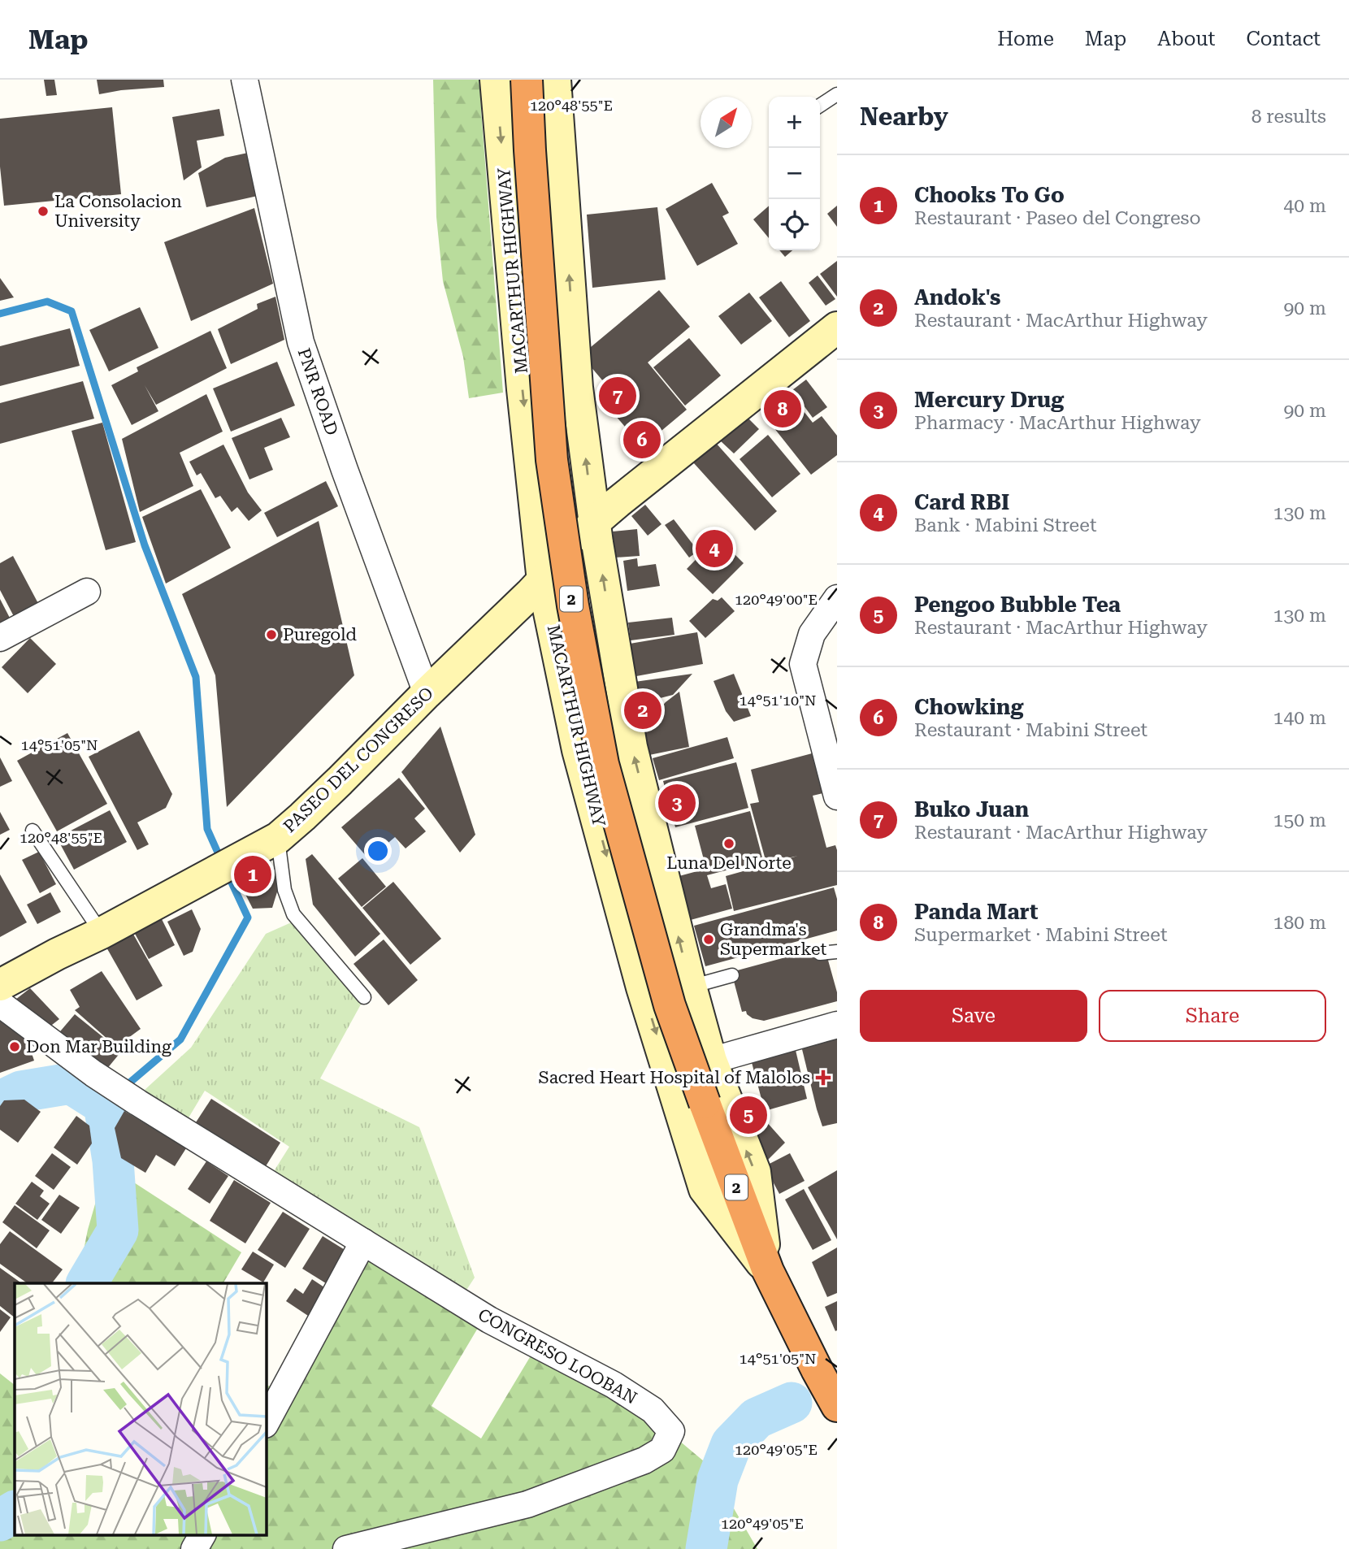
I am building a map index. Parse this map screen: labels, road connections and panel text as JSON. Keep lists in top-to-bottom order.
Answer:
{
  "streets": {
    "highway": ["MACARTHUR HIGHWAY", "2"],
    "main road": ["PASEO DEL CONGRESO"],
    "street": ["PNR ROAD", "CONGRESO LOOBAN"]
  },
  "crossings": [
    ["MACARTHUR HIGHWAY", "PASEO DEL CONGRESO"],
    ["PNR ROAD", "PASEO DEL CONGRESO"]
  ],
  "places": {
    "other": [
      "La Consolacion University",
      "Puregold",
      "Luna Del Norte",
      "Grandma's Supermarket",
      "Don Mar Building"
    ],
    "health": ["Sacred Heart Hospital of Malolos"]
  },
  "north": "top right",
  "page": {
    "header": "Map",
    "nav": [
      "Home",
      "Map",
      "About",
      "Contact"
    ],
    "heading": ["Nearby", "8 results"],
    "map_buttons": ["+", "−"],
    "list": [
      {
        "mark": "1",
        "name": "Chooks To Go",
        "note": "Restaurant · Paseo del Congreso",
        "value": "40 m"
      },
      {
        "mark": "2",
        "name": "Andok's",
        "note": "Restaurant · MacArthur Highway",
        "value": "90 m"
      },
      {
        "mark": "3",
        "name": "Mercury Drug",
        "note": "Pharmacy · MacArthur Highway",
        "value": "90 m"
      },
      {
        "mark": "4",
        "name": "Card RBI",
        "note": "Bank · Mabini Street",
        "value": "130 m"
      },
      {
        "mark": "5",
        "name": "Pengoo Bubble Tea",
        "note": "Restaurant · MacArthur Highway",
        "value": "130 m"
      },
      {
        "mark": "6",
        "name": "Chowking",
        "note": "Restaurant · Mabini Street",
        "value": "140 m"
      },
      {
        "mark": "7",
        "name": "Buko Juan",
        "note": "Restaurant · MacArthur Highway",
        "value": "150 m"
      },
      {
        "mark": "8",
        "name": "Panda Mart",
        "note": "Supermarket · Mabini Street",
        "value": "180 m"
      }
    ],
    "pins": [
      "7",
      "8",
      "6",
      "4",
      "2",
      "3",
      "1",
      "5"
    ],
    "buttons": ["Save", "Share"]
  },
  "coordinates": [
    "120°48'55\"E",
    "120°49'00\"E",
    "14°51'10\"N",
    "14°51'05\"N",
    "120°49'05\"E"
  ]
}
